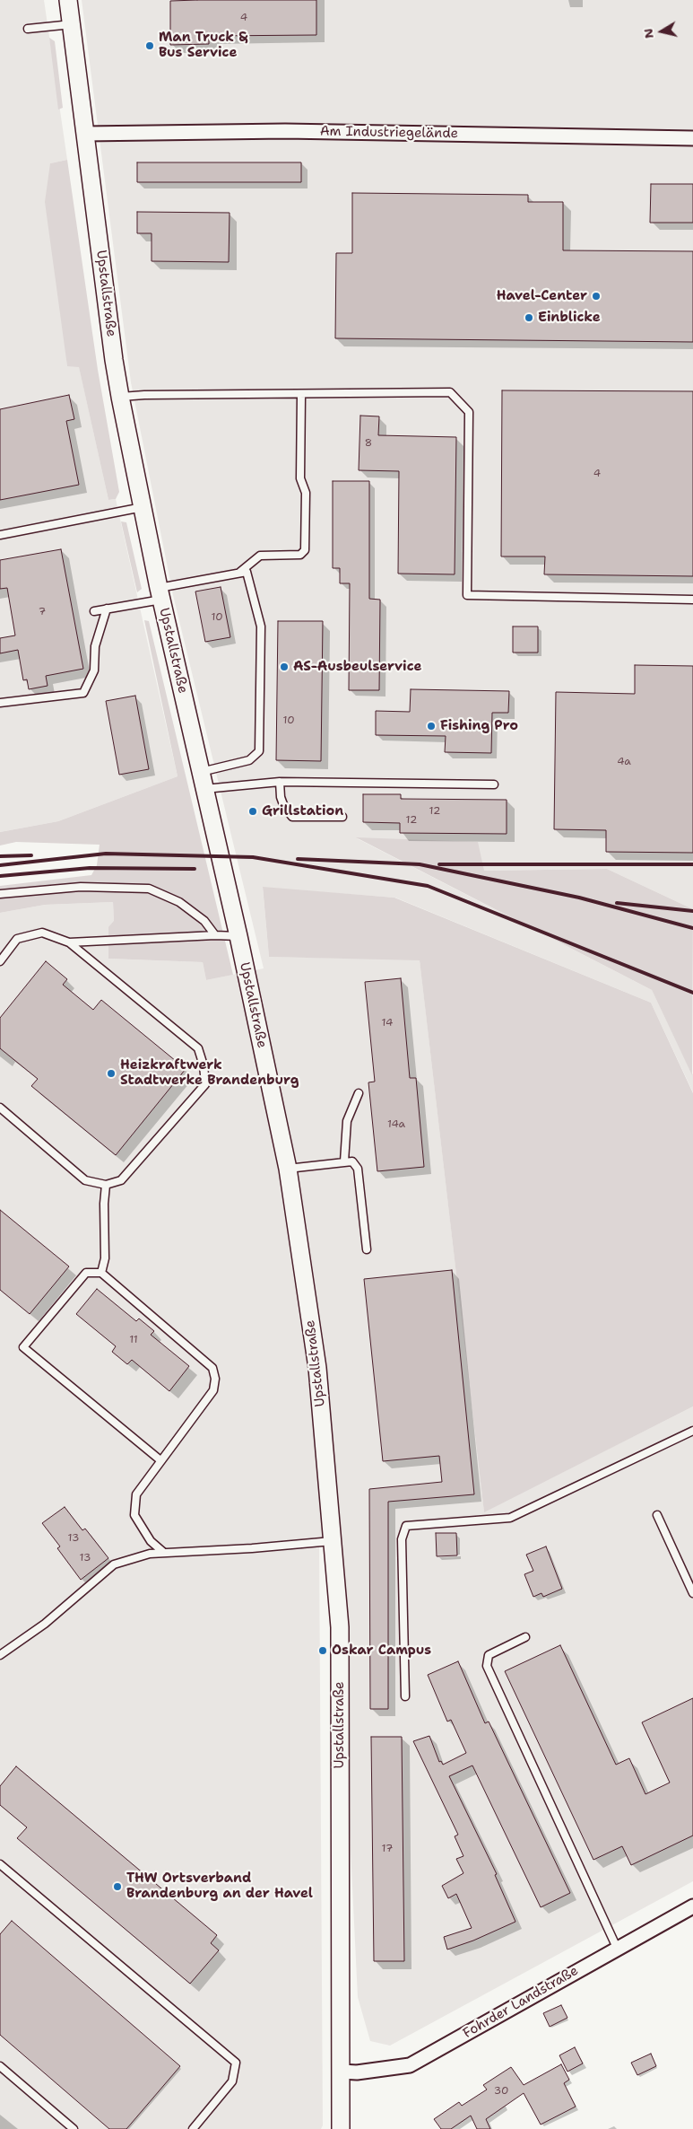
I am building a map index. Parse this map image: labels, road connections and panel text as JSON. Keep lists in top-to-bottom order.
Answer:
{
  "streets": {
    "street": ["Am Industriegelände", "Upstallstraße", "Fohrder Landstraße"]
  },
  "crossings": [
    ["Am Industriegelände", "Upstallstraße"],
    ["Upstallstraße", "Fohrder Landstraße"]
  ],
  "places": [
    "Man Truck & Bus Service",
    "Havel-Center",
    "Einblicke",
    "AS-Ausbeulservice",
    "Fishing Pro",
    "Grillstation",
    "Heizkraftwerk Stadtwerke Brandenburg",
    "Oskar Campus",
    "THW Ortsverband Brandenburg an der Havel"
  ],
  "house_numbers": [
    "4",
    "8",
    "4",
    "7",
    "10",
    "10",
    "4a",
    "12",
    "12",
    "14",
    "14a",
    "11",
    "13",
    "13",
    "17",
    "30"
  ],
  "north": "left"
}
